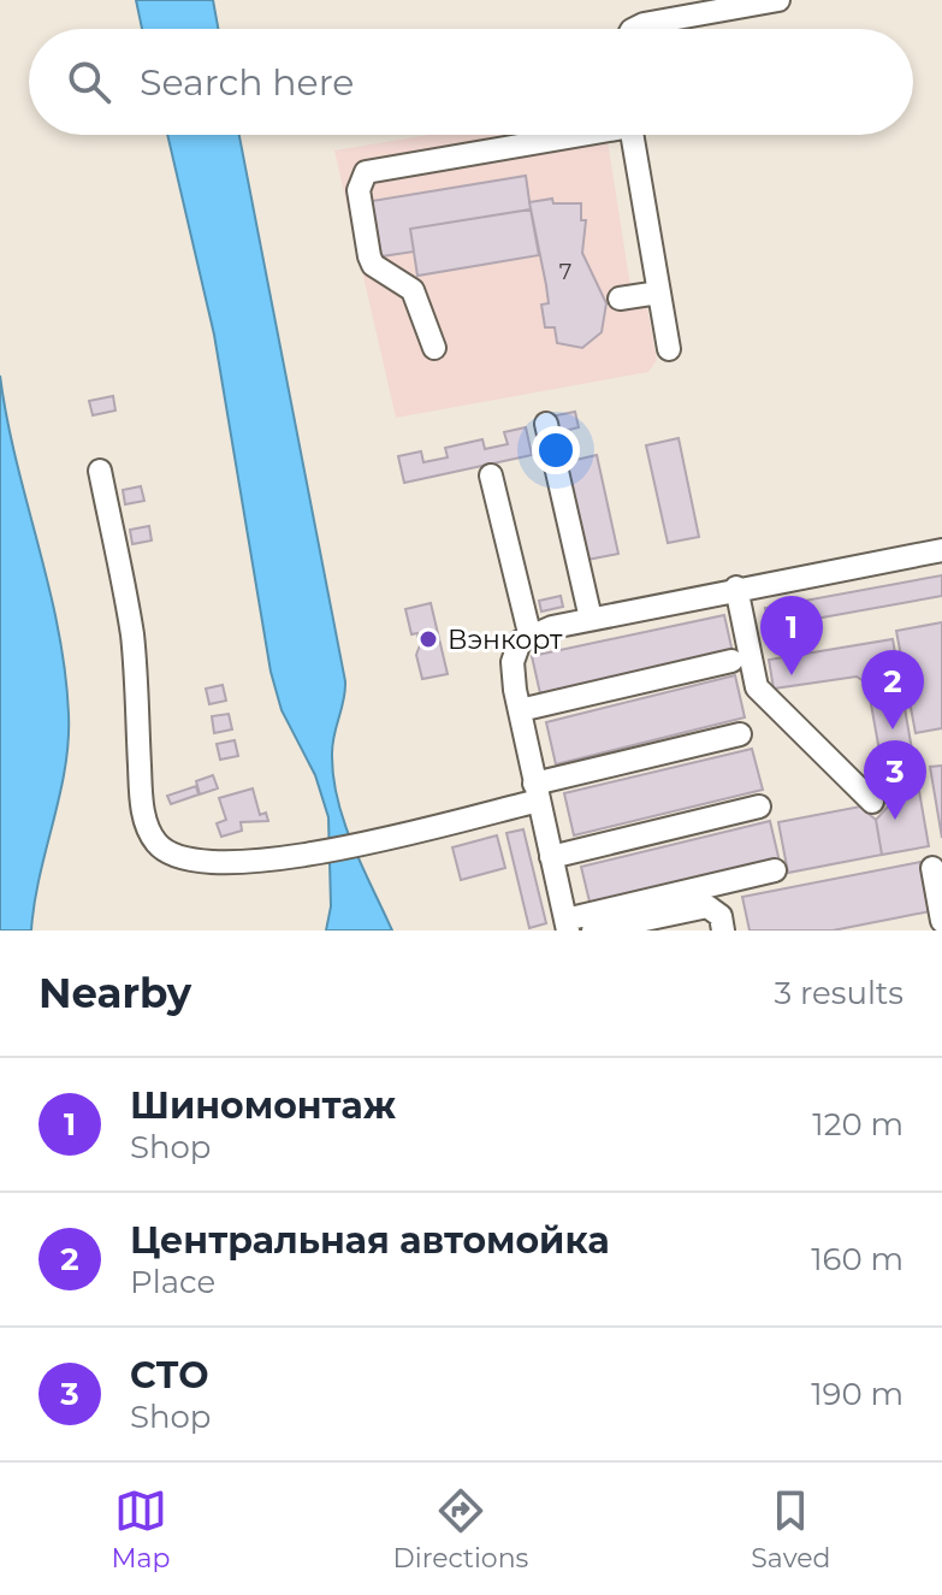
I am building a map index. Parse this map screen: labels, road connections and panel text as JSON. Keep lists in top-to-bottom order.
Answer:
{
  "places": ["Вэнкорт"],
  "house_numbers": ["7"],
  "page": {
    "search": "Search here",
    "pins": ["1", "2", "3"],
    "heading": ["Nearby", "3 results"],
    "list": [
      {
        "mark": "1",
        "name": "Шиномонтаж",
        "note": "Shop",
        "value": "120 m"
      },
      {
        "mark": "2",
        "name": "Центральная автомойка",
        "note": "Place",
        "value": "160 m"
      },
      {
        "mark": "3",
        "name": "СТО",
        "note": "Shop",
        "value": "190 m"
      }
    ],
    "nav": ["Map", "Directions", "Saved"]
  }
}
